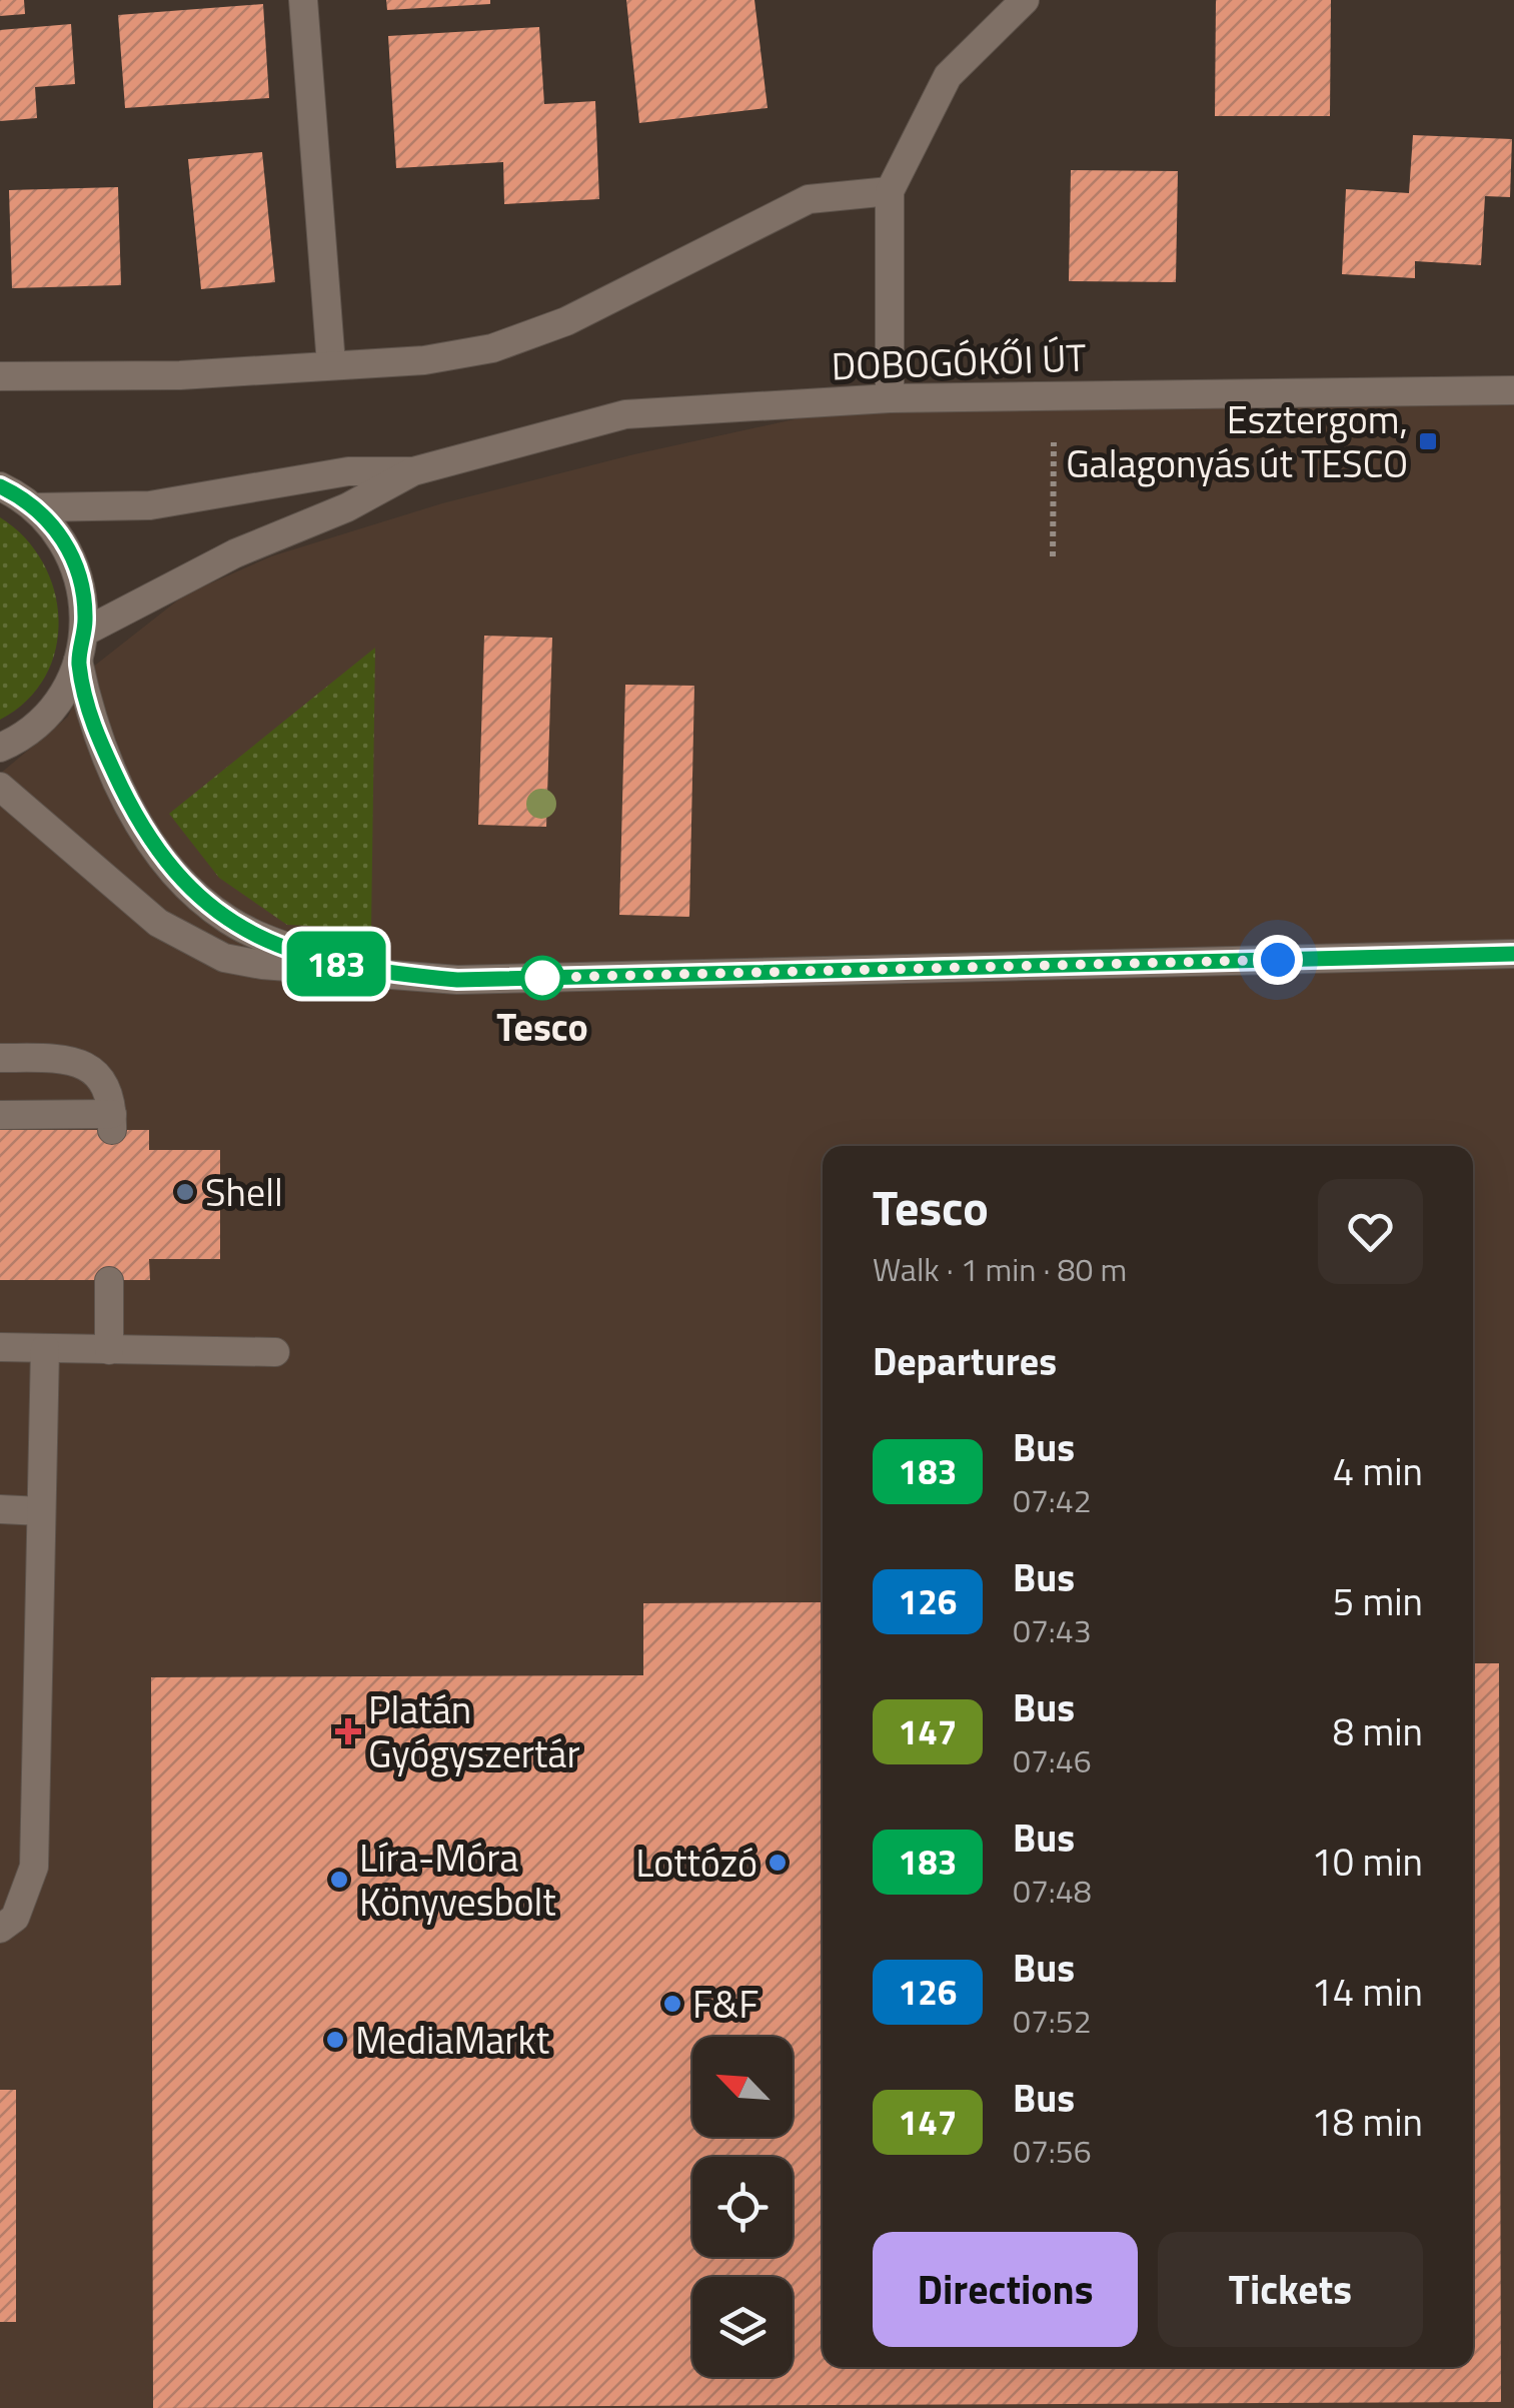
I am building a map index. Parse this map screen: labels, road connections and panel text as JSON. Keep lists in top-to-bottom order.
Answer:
{
  "streets": {
    "main road": ["DOBOGÓKŐI ÚT"]
  },
  "places": {
    "transit": ["Esztergom, Galagonyás út TESCO"],
    "other": [
      "Tesco",
      "Shell",
      "Lottózó",
      "Líra-Móra Könyvesbolt",
      "F&F",
      "MediaMarkt"
    ],
    "health": ["Platán Gyógyszertár"]
  },
  "lines": ["bus line 183"],
  "north": "top left",
  "page": {
    "on_map": "183",
    "heading": [
      ["Tesco", "Walk · 1 min · 80 m"],
      "Departures"
    ],
    "list": [
      {
        "mark": "183",
        "name": "Bus",
        "note": "07:42",
        "value": "4 min"
      },
      {
        "mark": "126",
        "name": "Bus",
        "note": "07:43",
        "value": "5 min"
      },
      {
        "mark": "147",
        "name": "Bus",
        "note": "07:46",
        "value": "8 min"
      },
      {
        "mark": "183",
        "name": "Bus",
        "note": "07:48",
        "value": "10 min"
      },
      {
        "mark": "126",
        "name": "Bus",
        "note": "07:52",
        "value": "14 min"
      },
      {
        "mark": "147",
        "name": "Bus",
        "note": "07:56",
        "value": "18 min"
      }
    ],
    "buttons": ["Directions", "Tickets"]
  }
}
